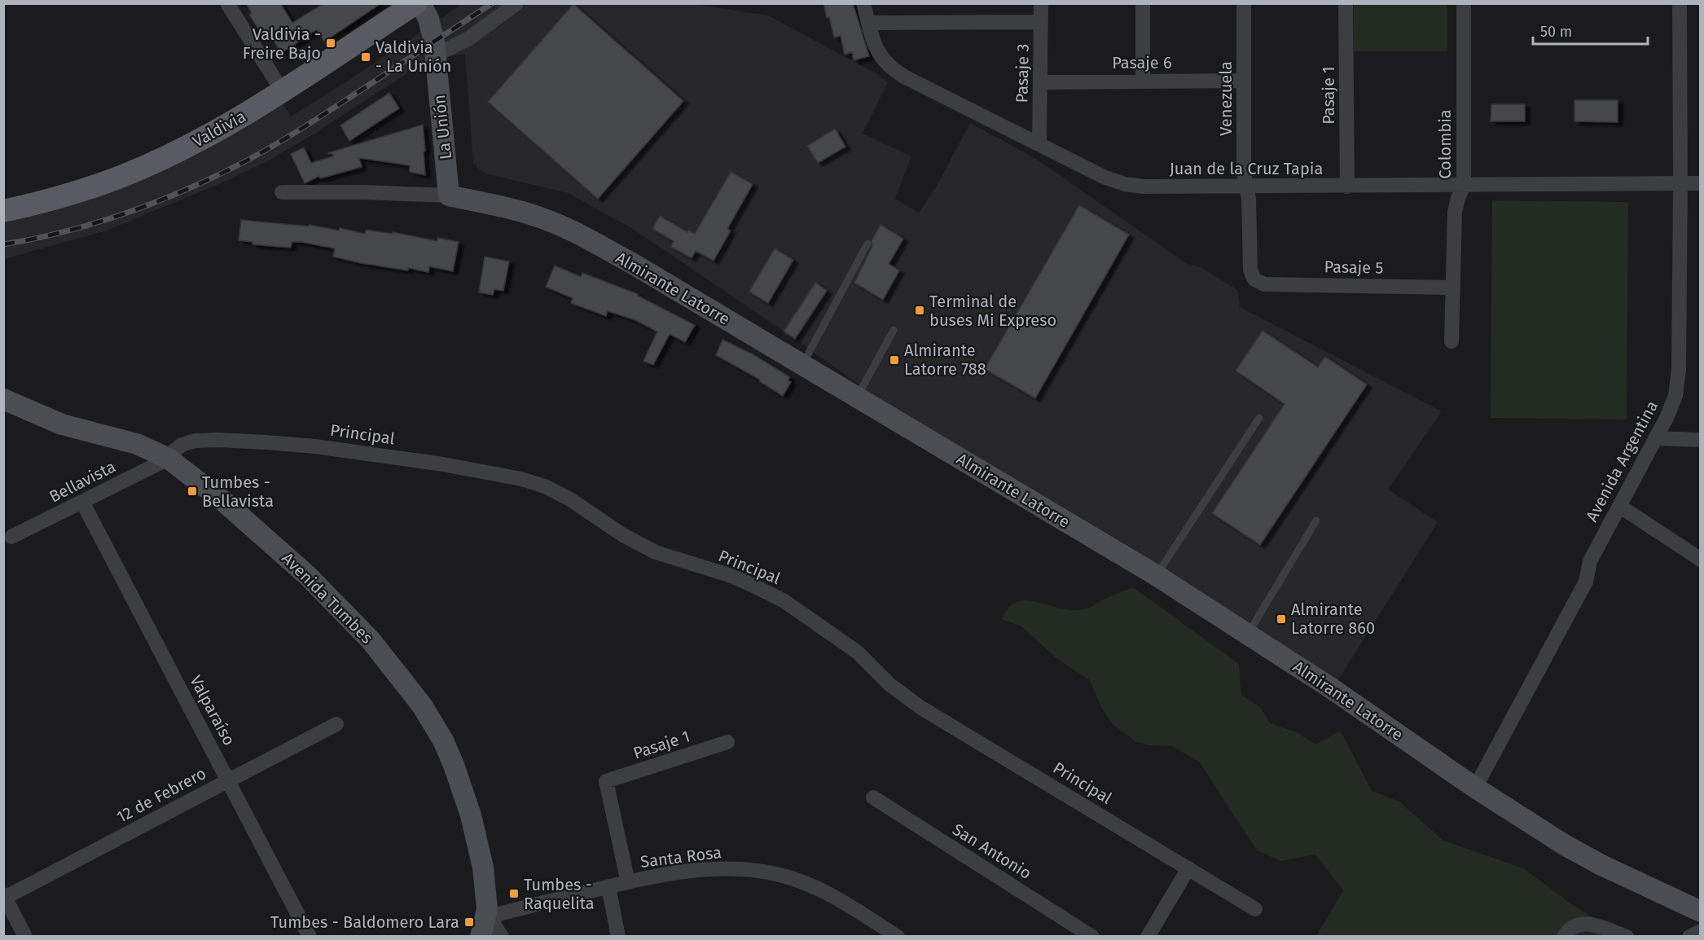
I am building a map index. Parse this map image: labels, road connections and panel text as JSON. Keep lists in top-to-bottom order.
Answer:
{
  "streets": {
    "main road": [
      "La Unión",
      "Valdivia",
      "Almirante Latorre",
      "Avenida Tumbes"
    ],
    "street": [
      "Pasaje 6",
      "Pasaje 3",
      "Pasaje 1",
      "Venezuela",
      "Colombia",
      "Juan de la Cruz Tapia",
      "Pasaje 5",
      "Principal",
      "Avenida Argentina",
      "Bellavista",
      "Valparaíso",
      "12 de Febrero",
      "San Antonio",
      "Santa Rosa"
    ]
  },
  "crossings": [
    ["Pasaje 6", "Pasaje 3"],
    ["Pasaje 6", "Venezuela"],
    ["Pasaje 3", "Juan de la Cruz Tapia"],
    ["Pasaje 1", "Juan de la Cruz Tapia"],
    ["Pasaje 1", "Santa Rosa"],
    ["Venezuela", "Juan de la Cruz Tapia"],
    ["Venezuela", "Pasaje 5"],
    ["La Unión", "Almirante Latorre"],
    ["Colombia", "Juan de la Cruz Tapia"],
    ["Colombia", "Pasaje 5"],
    ["Juan de la Cruz Tapia", "Avenida Argentina"],
    ["Almirante Latorre", "Avenida Argentina"],
    ["Principal", "Bellavista"],
    ["Principal", "Avenida Tumbes"],
    ["Bellavista", "Avenida Tumbes"],
    ["Bellavista", "Valparaíso"],
    ["Avenida Tumbes", "Santa Rosa"],
    ["Valparaíso", "12 de Febrero"]
  ],
  "places": {
    "transit": [
      "Valdivia - Freire Bajo",
      "Valdivia - La Unión",
      "Terminal de buses Mi Expreso",
      "Almirante Latorre 788",
      "Tumbes - Bellavista",
      "Almirante Latorre 860",
      "Tumbes - Raquelita",
      "Tumbes - Baldomero Lara"
    ]
  },
  "scale_bar": "50 m"
}
